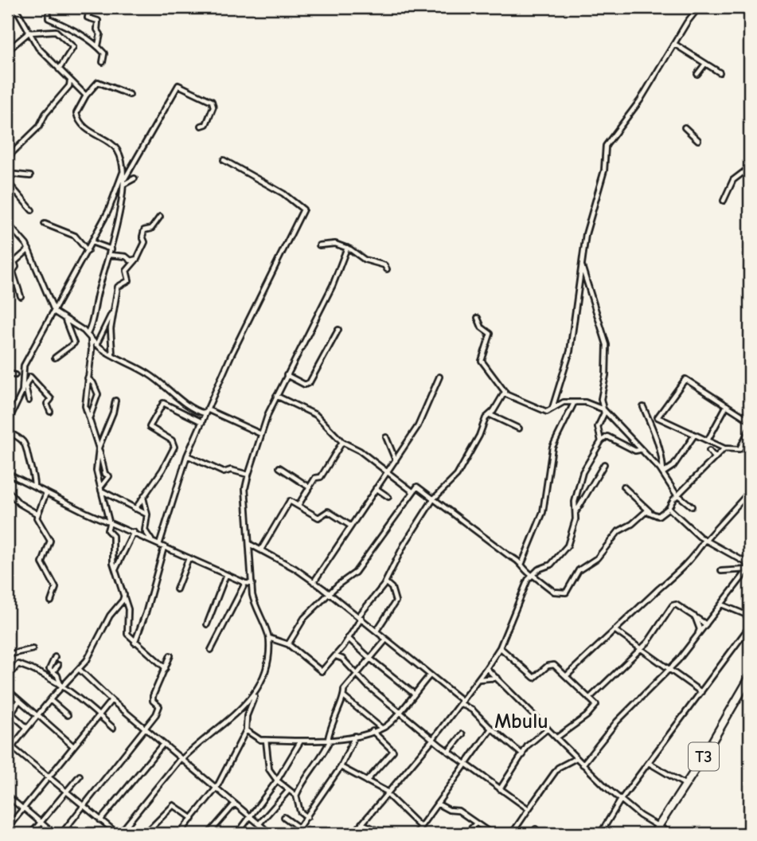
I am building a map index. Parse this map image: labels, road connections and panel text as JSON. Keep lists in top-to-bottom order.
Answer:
{
  "streets": {
    "highway": ["T3"]
  },
  "districts": ["Mbulu"]
}
